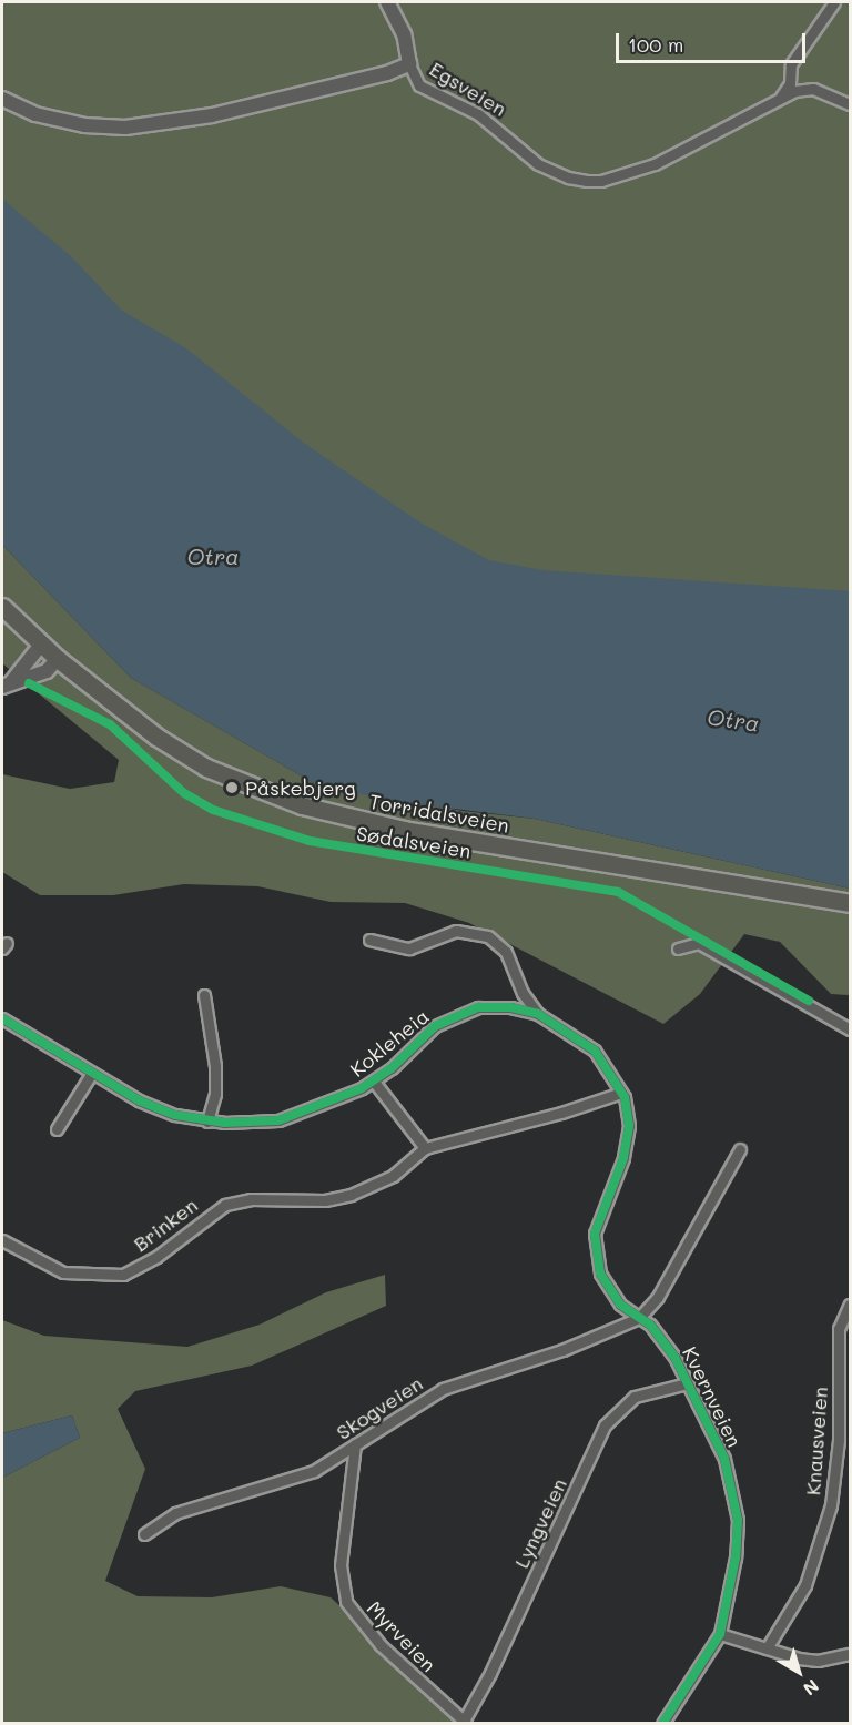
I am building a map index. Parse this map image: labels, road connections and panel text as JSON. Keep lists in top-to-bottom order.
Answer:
{
  "streets": {
    "main road": ["Torridalsveien"],
    "street": [
      "Egsveien",
      "Kokleheia",
      "Brinken",
      "Kvernveien",
      "Skogveien",
      "Knausveien",
      "Lyngveien",
      "Myrveien"
    ],
    "cycle path": ["Sødalsveien"]
  },
  "crossings": [
    ["Kokleheia", "Brinken"],
    ["Kokleheia", "Kvernveien"],
    ["Kokleheia", "Skogveien"],
    ["Kvernveien", "Skogveien"],
    ["Kvernveien", "Lyngveien"],
    ["Skogveien", "Myrveien"],
    ["Lyngveien", "Myrveien"]
  ],
  "water": ["Otra"],
  "places": ["Påskebjerg"],
  "scale_bar": "100 m",
  "north": "bottom right"
}
